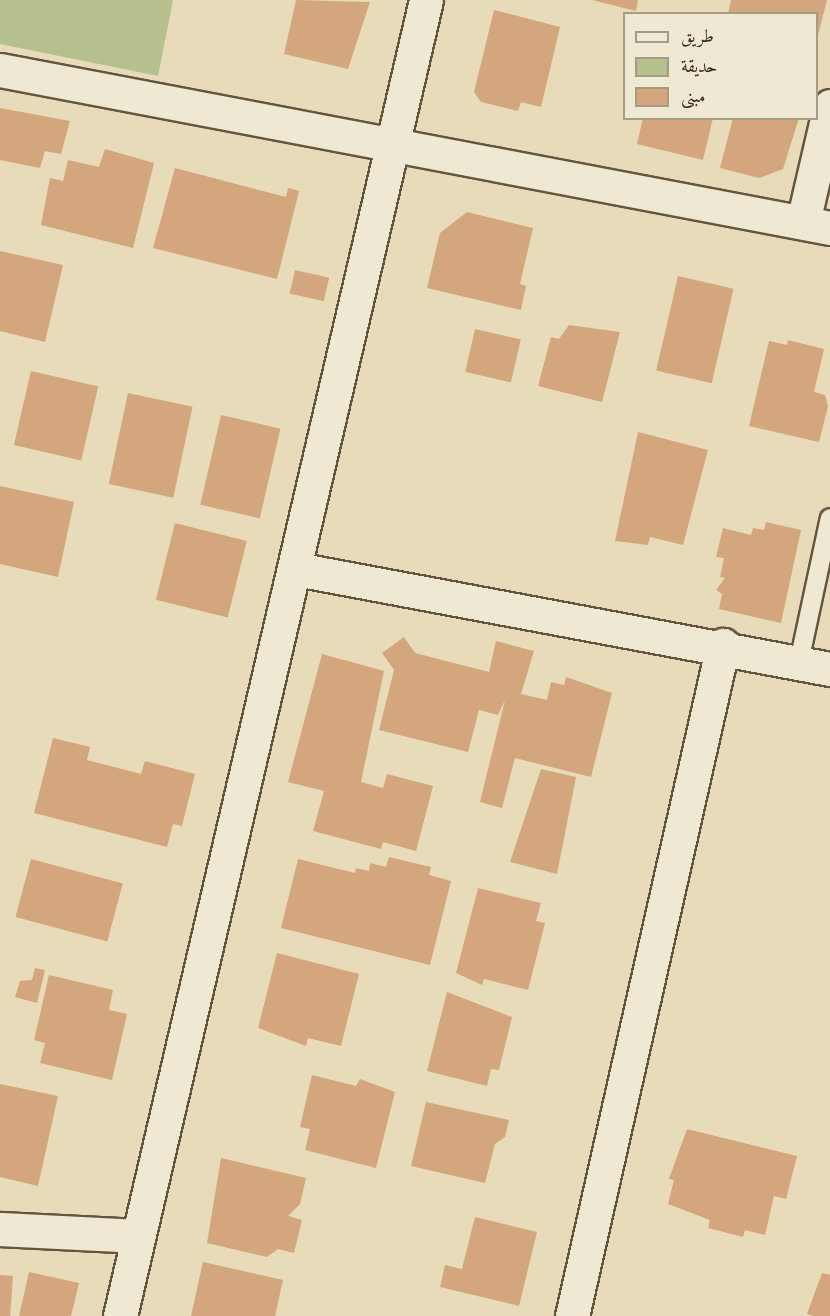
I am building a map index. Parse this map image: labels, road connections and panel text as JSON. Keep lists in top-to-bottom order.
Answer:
{
  "legend": ["طريق", "حديقة", "مبنى"]
}
